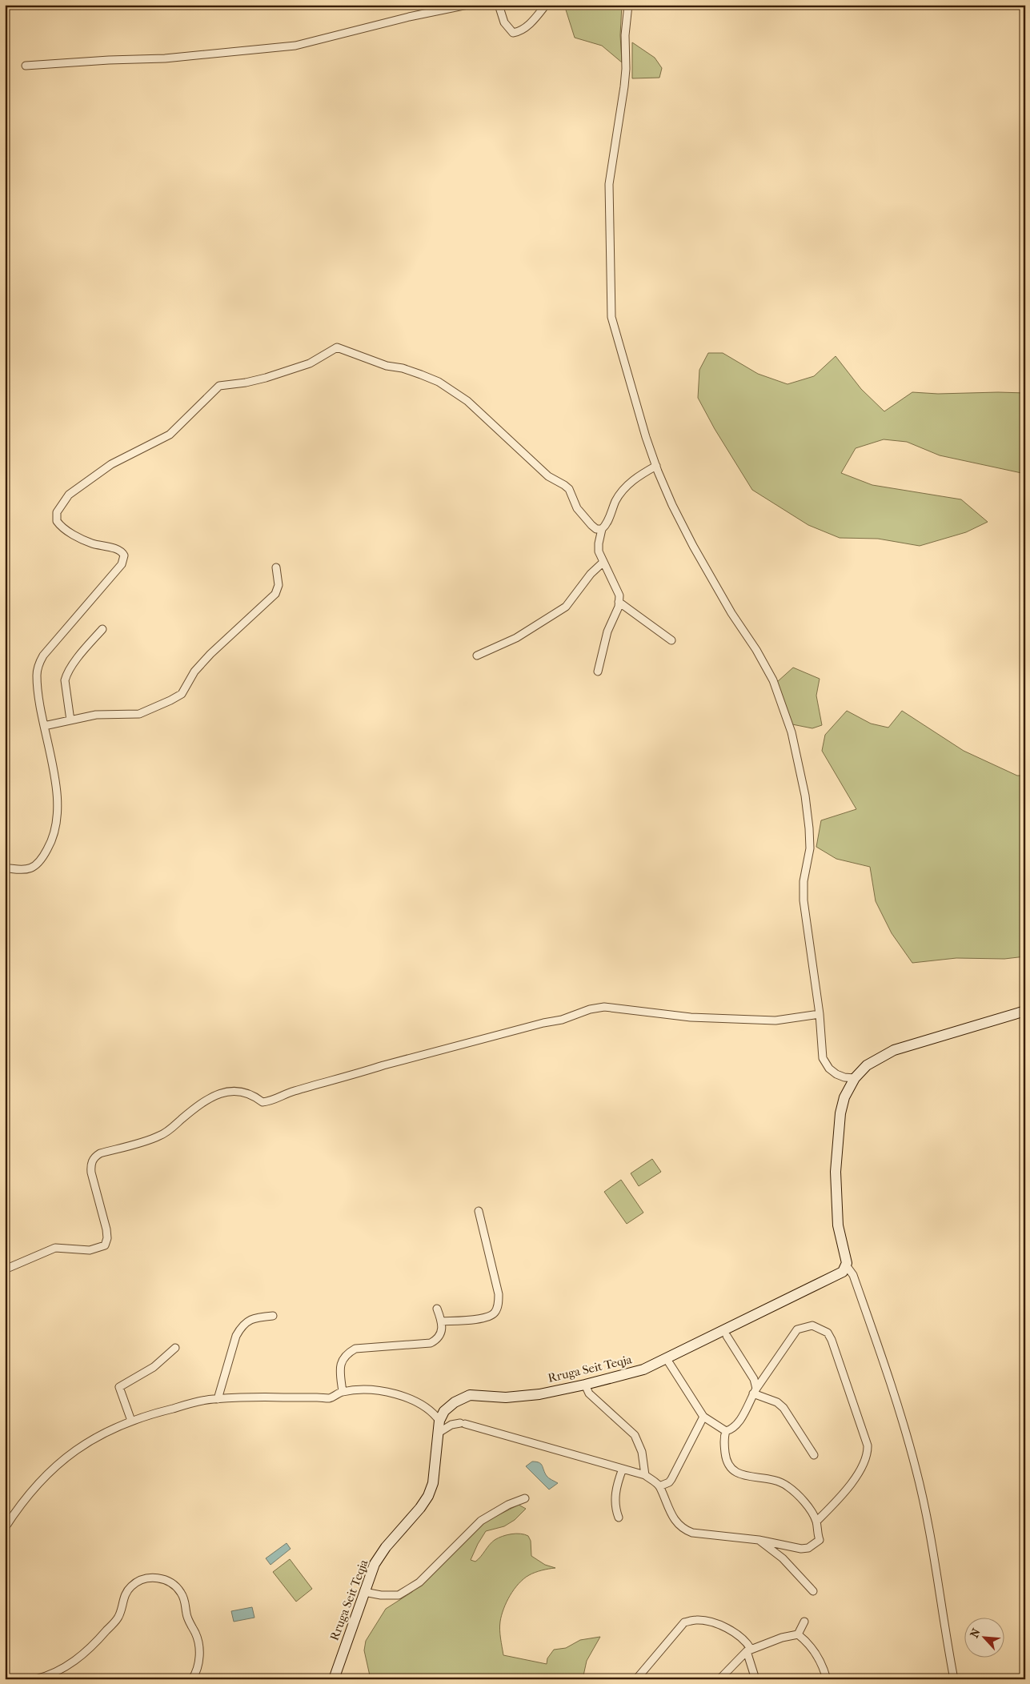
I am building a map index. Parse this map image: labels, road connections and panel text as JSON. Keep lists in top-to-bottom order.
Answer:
{
  "streets": {
    "main road": ["Rruga Seit Teqja"]
  },
  "north": "top left"
}
